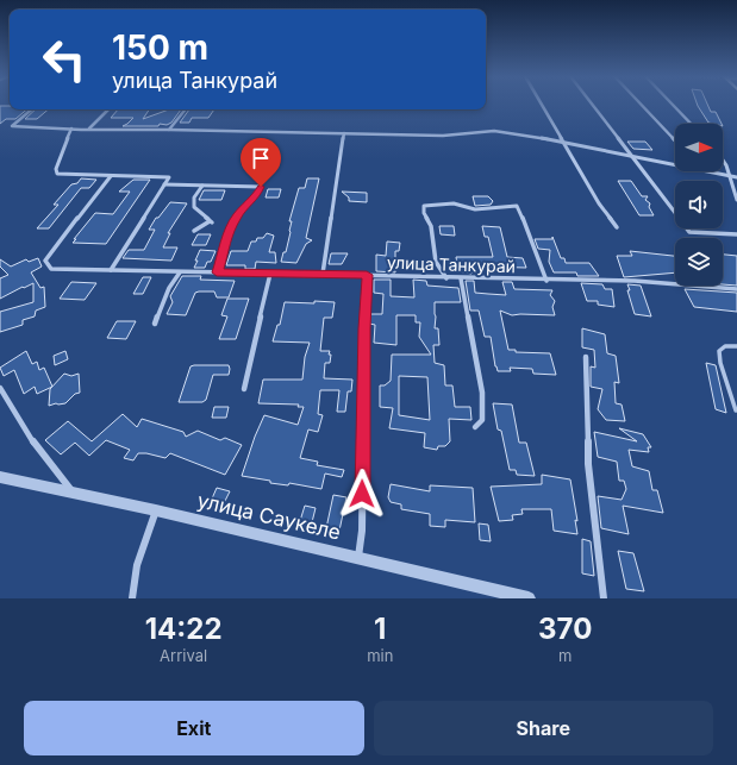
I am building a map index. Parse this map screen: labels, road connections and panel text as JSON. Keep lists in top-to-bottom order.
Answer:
{
  "streets": {
    "street": ["улица Танкурай", "улица Саукеле"]
  },
  "north": "right",
  "page": {
    "turn": ["150 m", "улица Танкурай"],
    "eta": [
      "14:22",
      "Arrival",
      "1",
      "min",
      "370",
      "m"
    ],
    "buttons": ["Exit", "Share"]
  }
}
